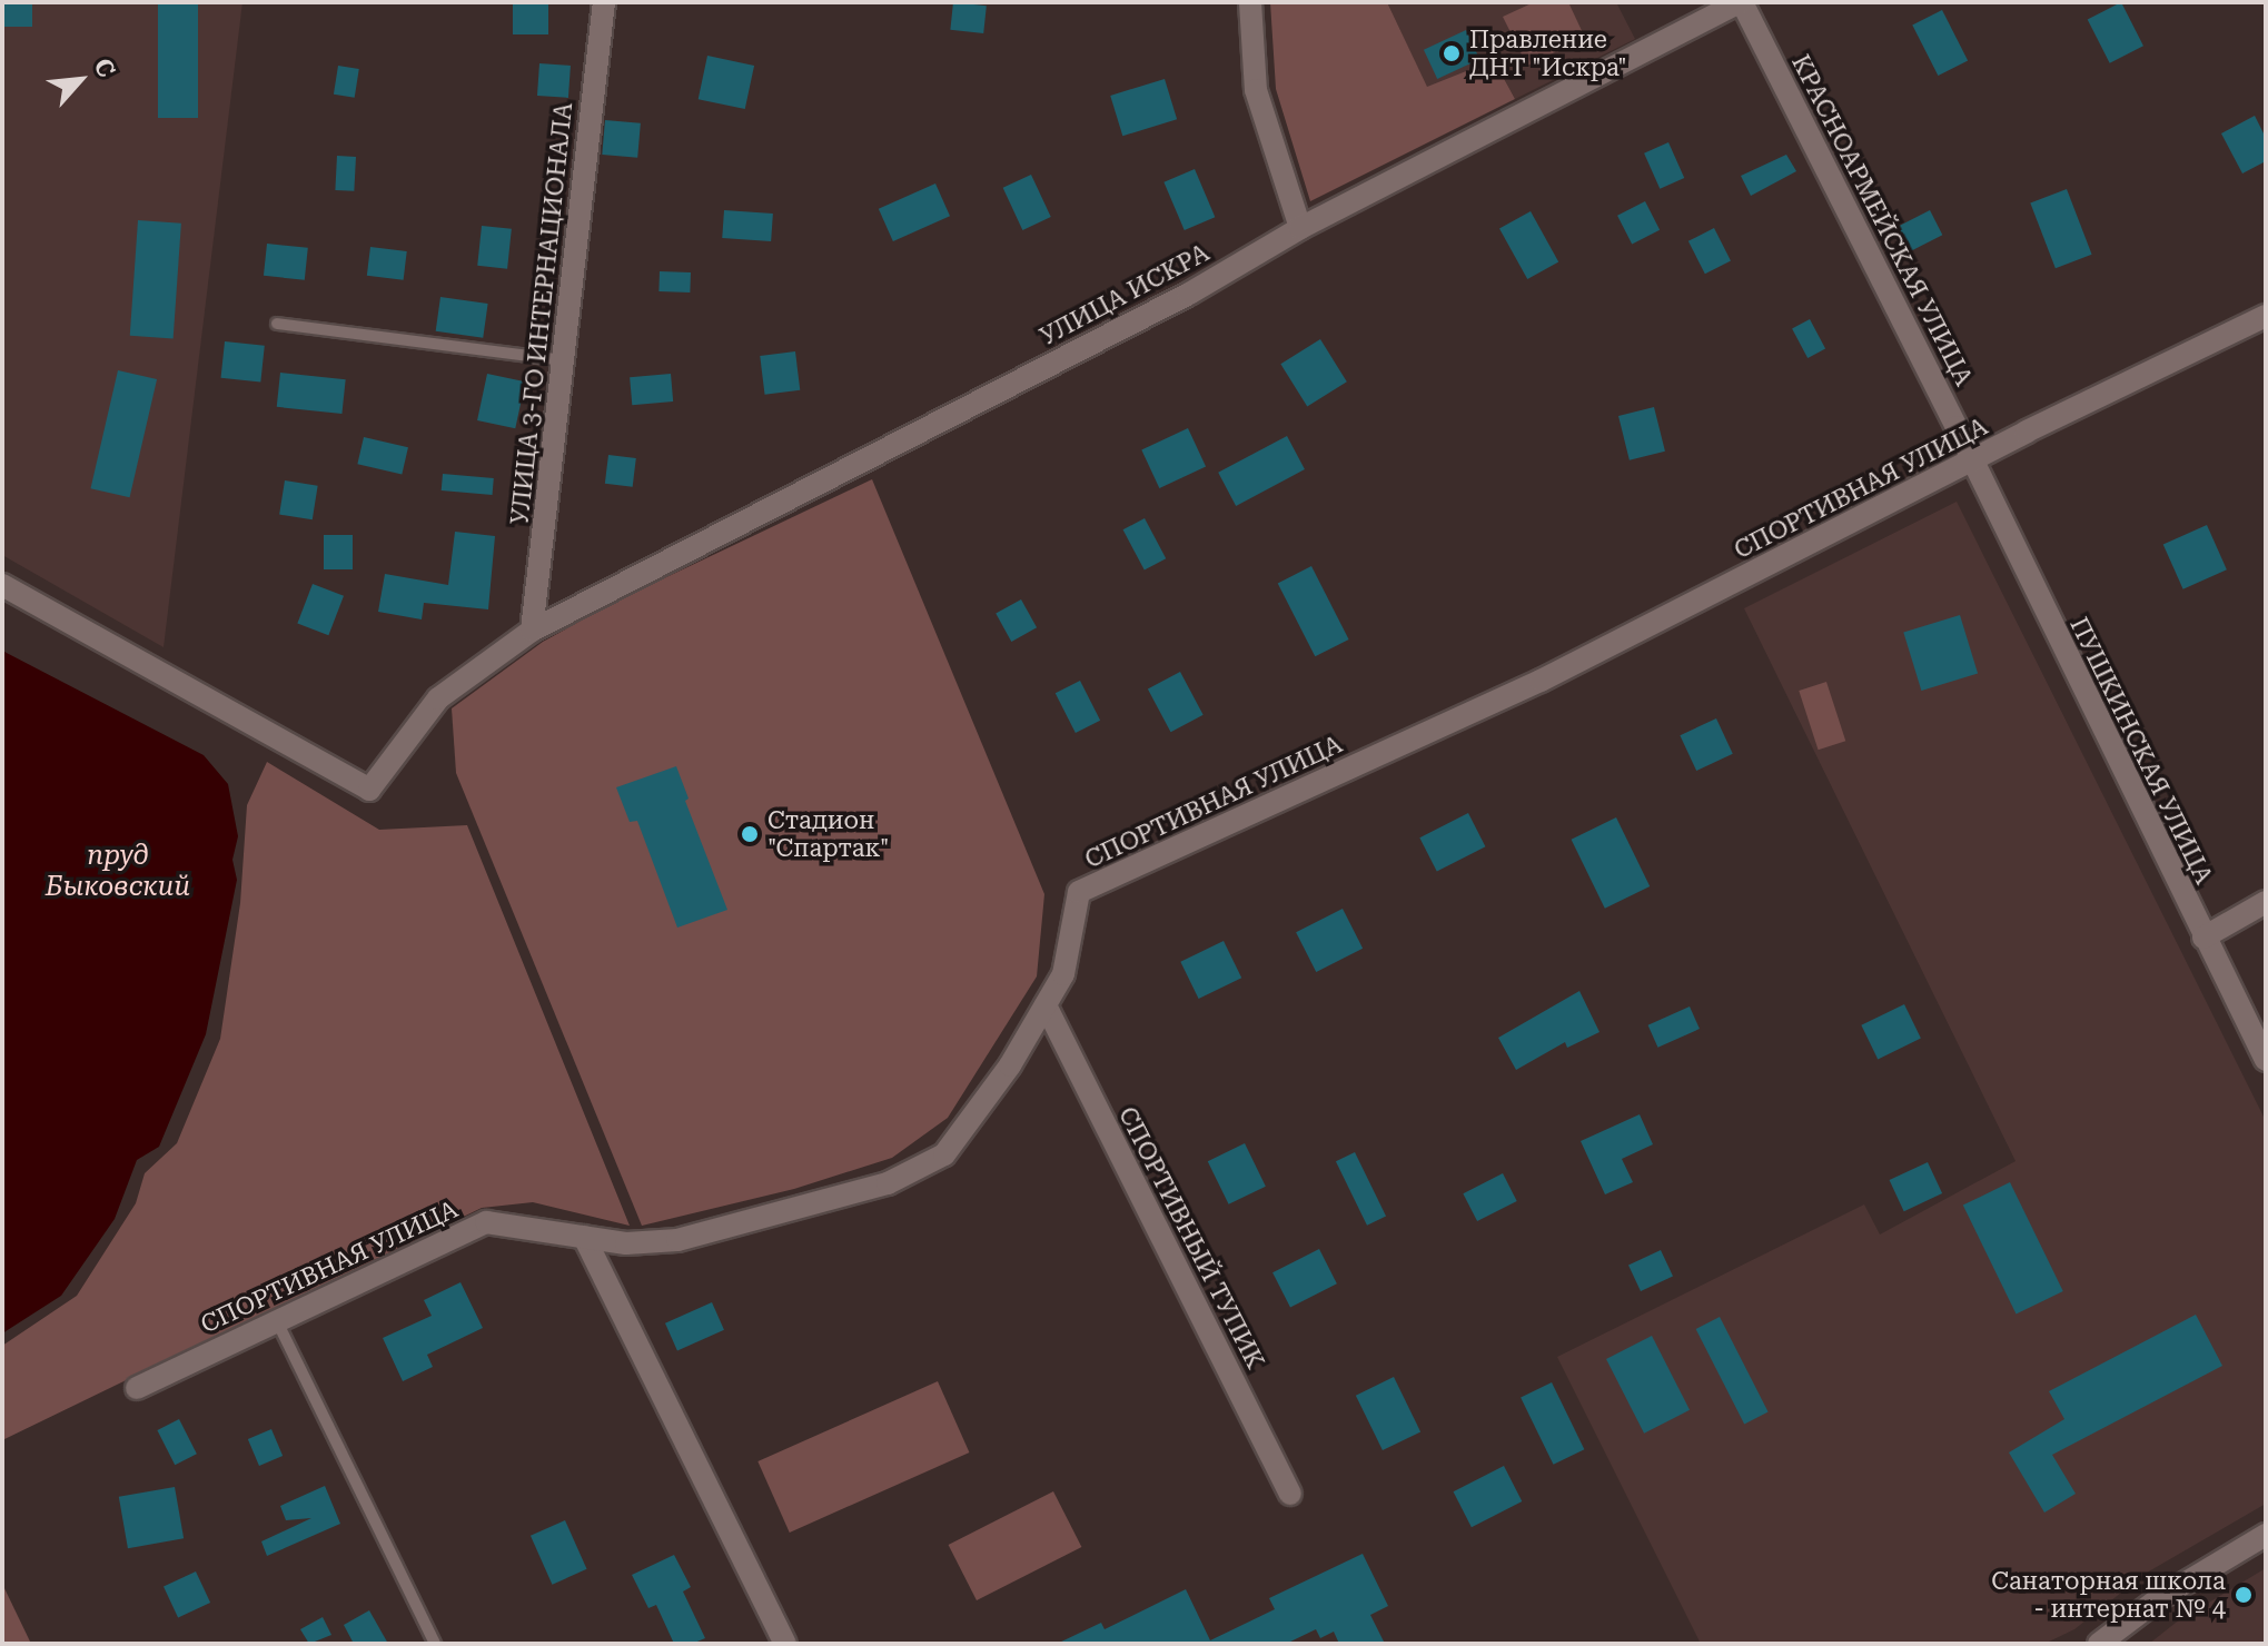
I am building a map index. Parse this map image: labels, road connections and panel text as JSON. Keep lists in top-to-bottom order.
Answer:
{
  "streets": {
    "street": [
      "КРАСНОАРМЕЙСКАЯ УЛИЦА",
      "УЛИЦА ИСКРА",
      "УЛИЦА 3-ГО ИНТЕРНАЦИОНАЛА",
      "СПОРТИВНАЯ УЛИЦА",
      "ПУШКИНСКАЯ УЛИЦА",
      "СПОРТИВНЫЙ ТУПИК"
    ]
  },
  "crossings": [
    ["КРАСНОАРМЕЙСКАЯ УЛИЦА", "УЛИЦА ИСКРА"],
    ["КРАСНОАРМЕЙСКАЯ УЛИЦА", "СПОРТИВНАЯ УЛИЦА"],
    ["КРАСНОАРМЕЙСКАЯ УЛИЦА", "ПУШКИНСКАЯ УЛИЦА"],
    ["УЛИЦА ИСКРА", "УЛИЦА 3-ГО ИНТЕРНАЦИОНАЛА"],
    ["СПОРТИВНАЯ УЛИЦА", "ПУШКИНСКАЯ УЛИЦА"],
    ["СПОРТИВНАЯ УЛИЦА", "СПОРТИВНЫЙ ТУПИК"]
  ],
  "water": ["пруд Быковский"],
  "places": ["Правление ДНТ \"Искра\"", "Стадион \"Спартак\"", "Санаторная школа - интернат № 4"],
  "north": "top right"
}
